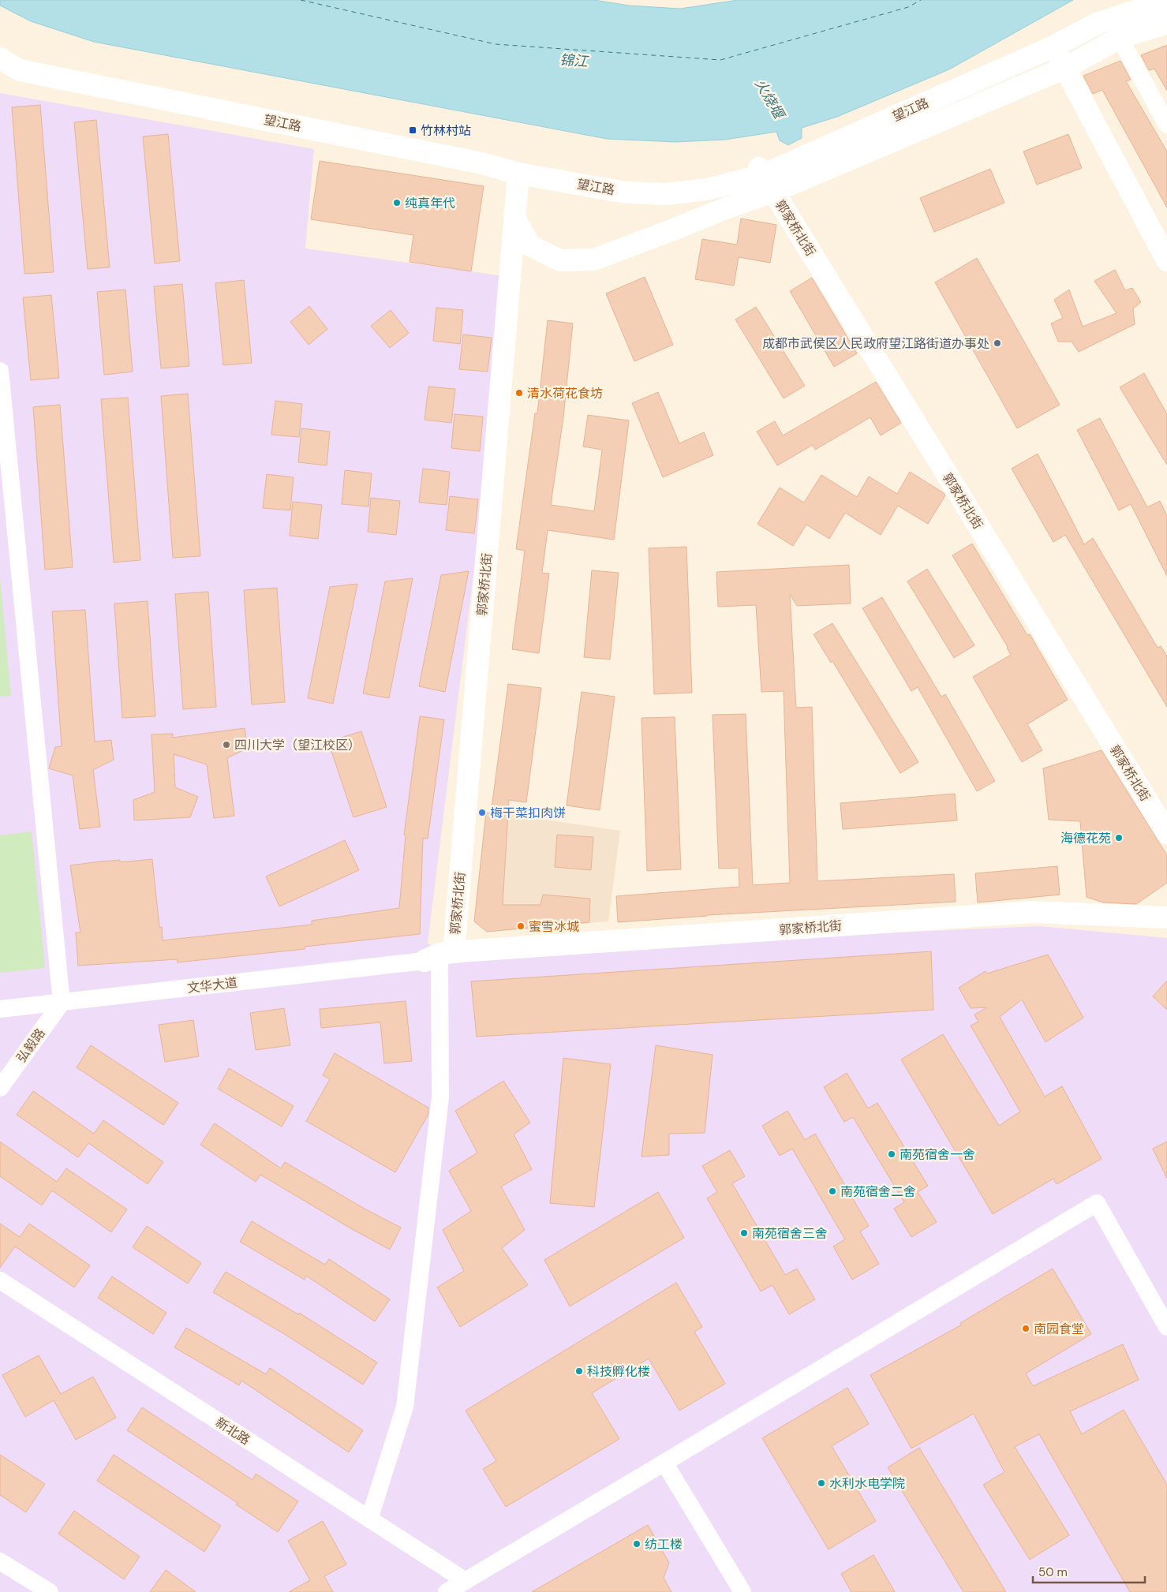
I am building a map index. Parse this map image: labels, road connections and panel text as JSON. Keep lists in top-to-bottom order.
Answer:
{
  "streets": {
    "street": [
      "望江路",
      "郭家桥北街",
      "文华大道",
      "弘毅路",
      "新北路"
    ]
  },
  "crossings": [
    ["望江路", "郭家桥北街"],
    ["郭家桥北街", "文华大道"],
    ["文华大道", "弘毅路"]
  ],
  "water": ["锦江", "火烧堰"],
  "places": {
    "transit": ["竹林村站"],
    "other": [
      "纯真年代",
      "成都市武侯区人民政府望江路街道办事处",
      "清水荷花食坊",
      "四川大学（望江校区）",
      "梅干菜扣肉饼",
      "海德花苑",
      "蜜雪冰城",
      "南苑宿舍一舍",
      "南苑宿舍二舍",
      "南苑宿舍三舍",
      "南园食堂",
      "科技孵化楼",
      "水利水电学院",
      "纺工楼"
    ]
  },
  "scale_bar": "50 m"
}
